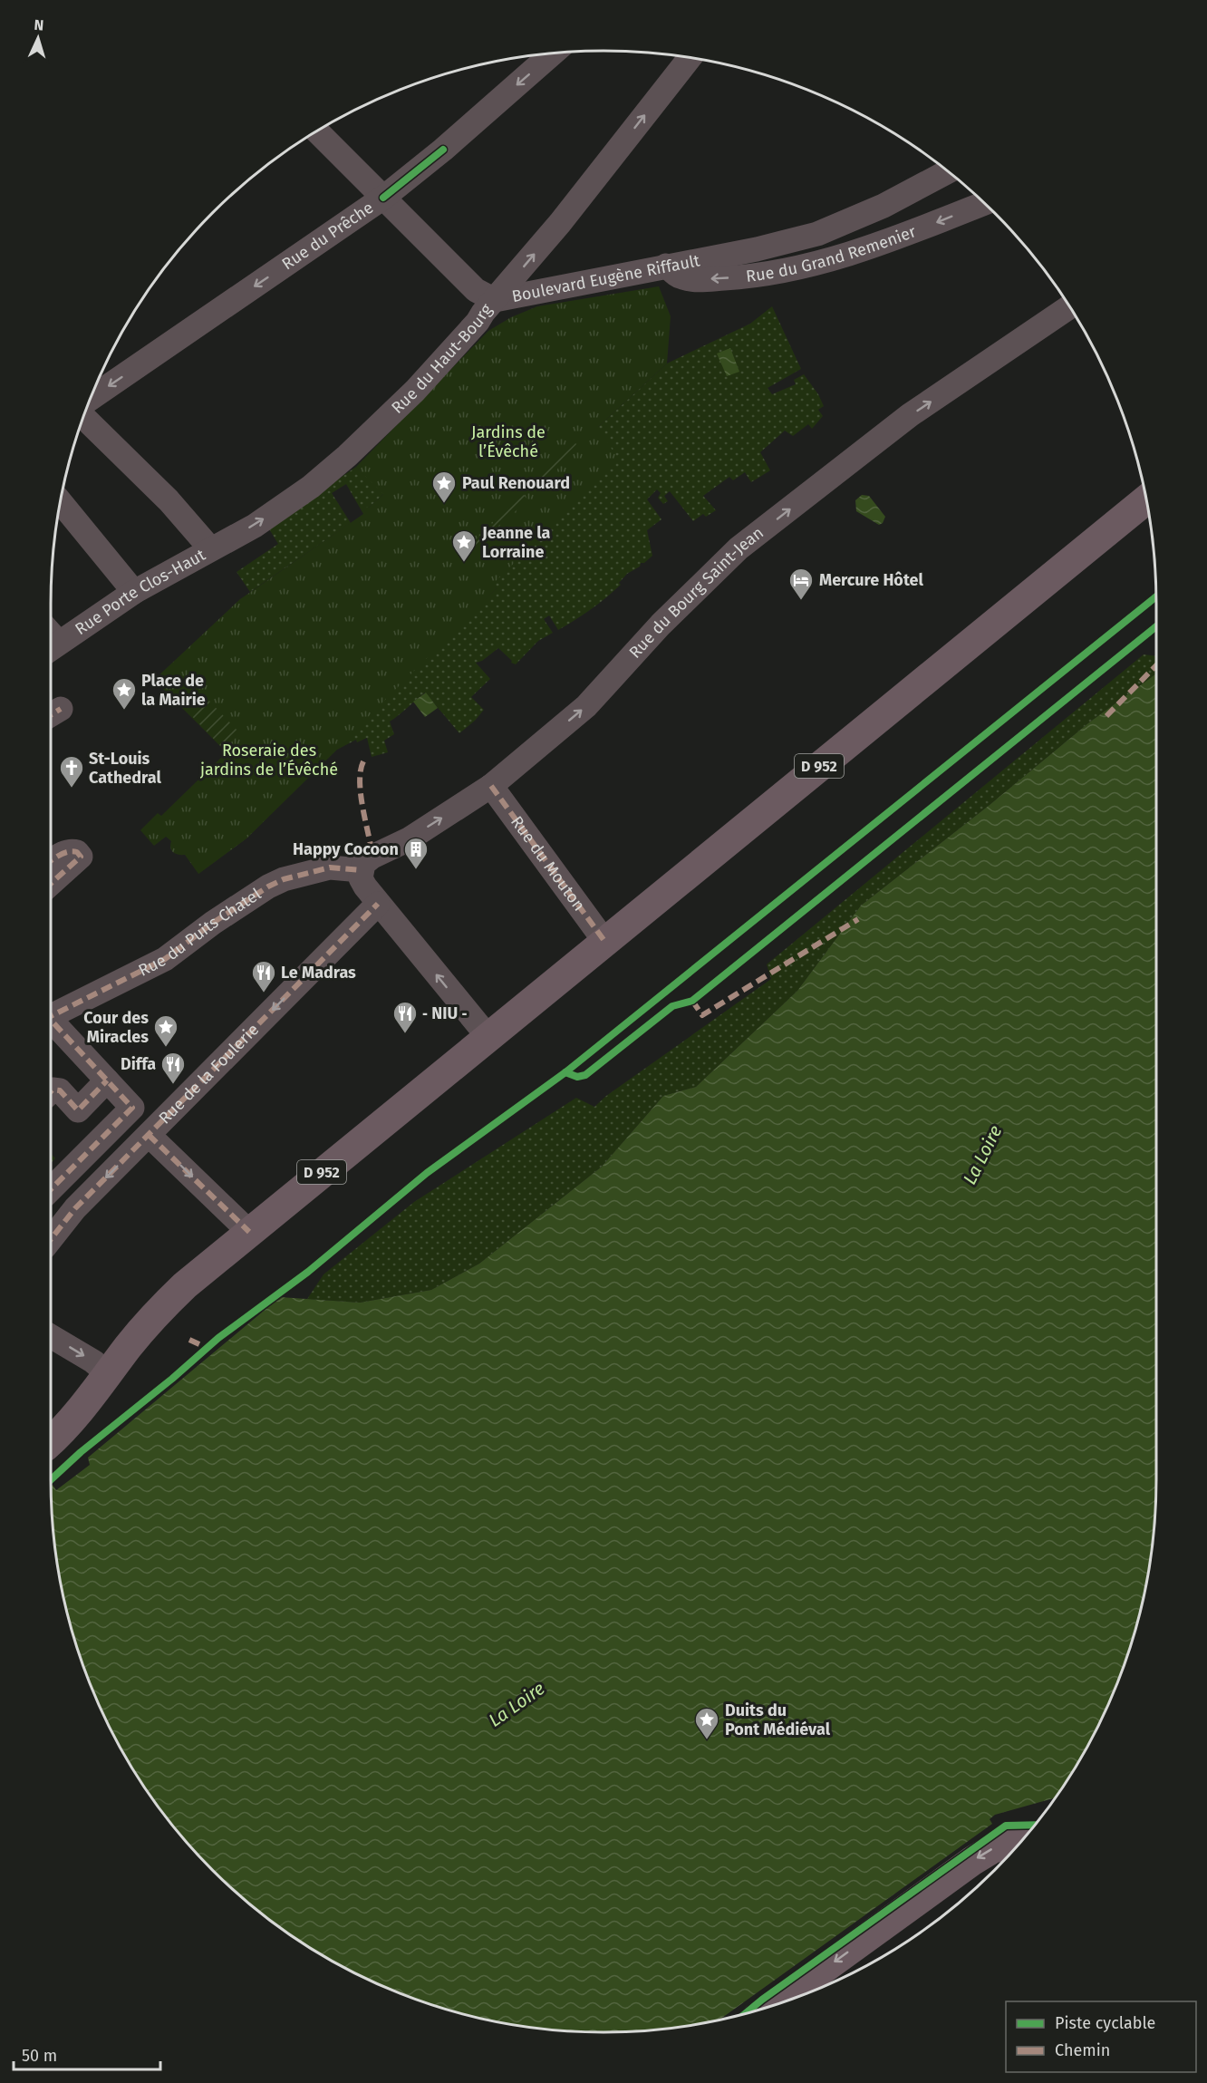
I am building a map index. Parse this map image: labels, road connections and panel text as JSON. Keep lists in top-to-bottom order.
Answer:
{
  "streets": {
    "main road": ["D 952"],
    "street": [
      "Rue du Prêche",
      "Rue du Grand Remenier",
      "Boulevard Eugène Riffault",
      "Rue du Haut-Bourg",
      "Rue Porte Clos-Haut",
      "Rue du Bourg Saint-Jean",
      "Rue du Mouton",
      "Rue du Puits Chatel",
      "Rue de la Foulerie"
    ]
  },
  "crossings": [
    ["Rue du Prêche", "Boulevard Eugène Riffault"],
    ["Rue du Grand Remenier", "Boulevard Eugène Riffault"],
    ["Boulevard Eugène Riffault", "Rue du Haut-Bourg"],
    ["Rue du Haut-Bourg", "Rue Porte Clos-Haut"],
    ["Rue du Bourg Saint-Jean", "Rue du Mouton"],
    ["Rue du Bourg Saint-Jean", "Rue du Puits Chatel"],
    ["D 952", "Rue du Mouton"]
  ],
  "one_way": [
    "Rue du Prêche",
    "Rue du Grand Remenier",
    "Rue du Haut-Bourg",
    "Rue du Bourg Saint-Jean",
    "Rue de la Foulerie"
  ],
  "water": ["La Loire"],
  "parks": ["Jardins de l’Évêché", "Roseraie des jardins de l’Évêché"],
  "places": {
    "place": [
      "Paul Renouard",
      "Jeanne la Lorraine",
      "Place de la Mairie",
      "Cour des Miracles",
      "Duits du Pont Médiéval"
    ],
    "hotel": ["Mercure Hôtel"],
    "church": ["St-Louis Cathedral"],
    "building": ["Happy Cocoon"],
    "restaurant": ["Le Madras", "‑ NIU ‑", "Diffa"]
  },
  "legend": ["Piste cyclable", "Chemin"],
  "scale_bar": "50 m",
  "north": "top"
}
